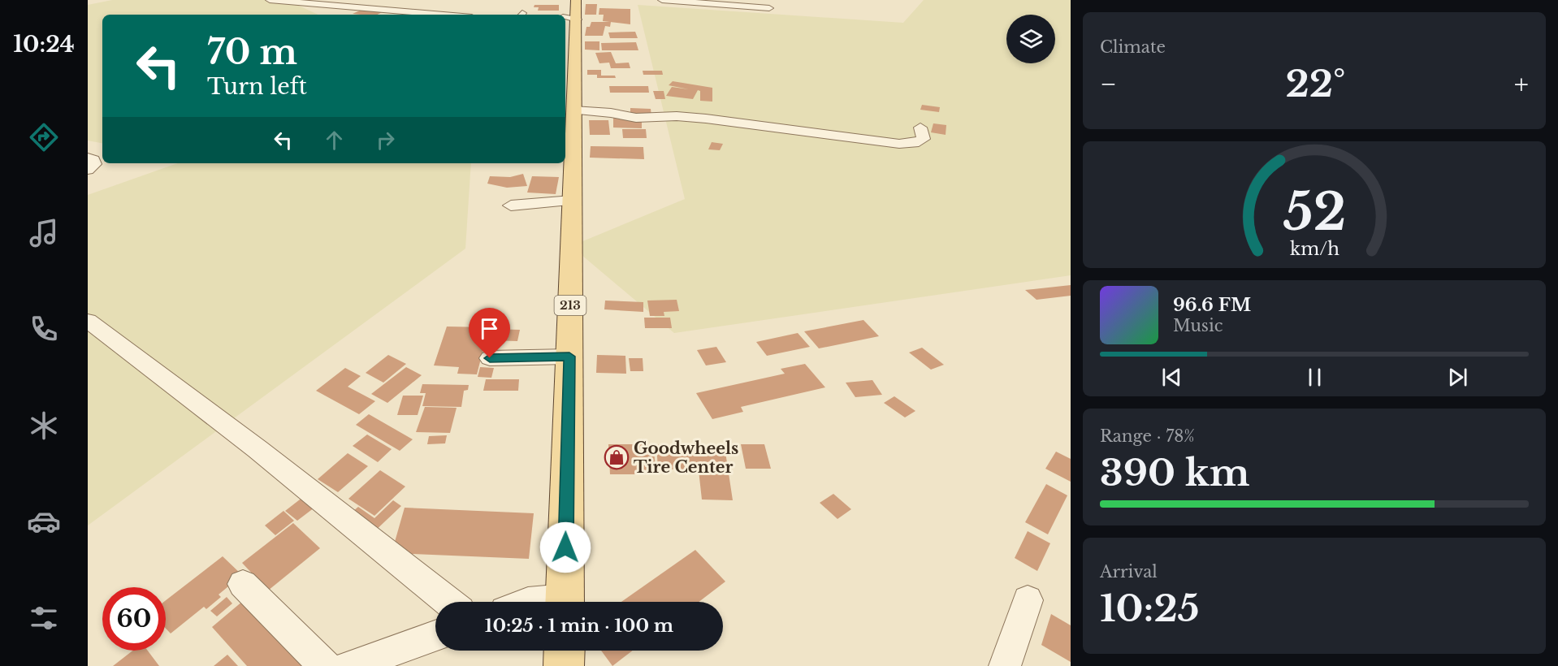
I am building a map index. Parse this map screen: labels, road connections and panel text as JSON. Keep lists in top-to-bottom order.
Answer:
{
  "streets": {
    "main road": ["213"]
  },
  "places": {
    "shop": ["Goodwheels Tire Center"]
  },
  "page": {
    "tabs": "10:24",
    "tile": [
      "Climate",
      ["Range · 78%", "390 km"],
      ["Arrival", "10:25"]
    ],
    "turn": ["70 m", "Turn left"],
    "heat": ["−", "22°", "+"],
    "song": ["96.6 FM", "Music"],
    "limit": "60",
    "trip": "10:25 · 1 min · 100 m",
    "gauge": ["52", "km/h"]
  }
}
